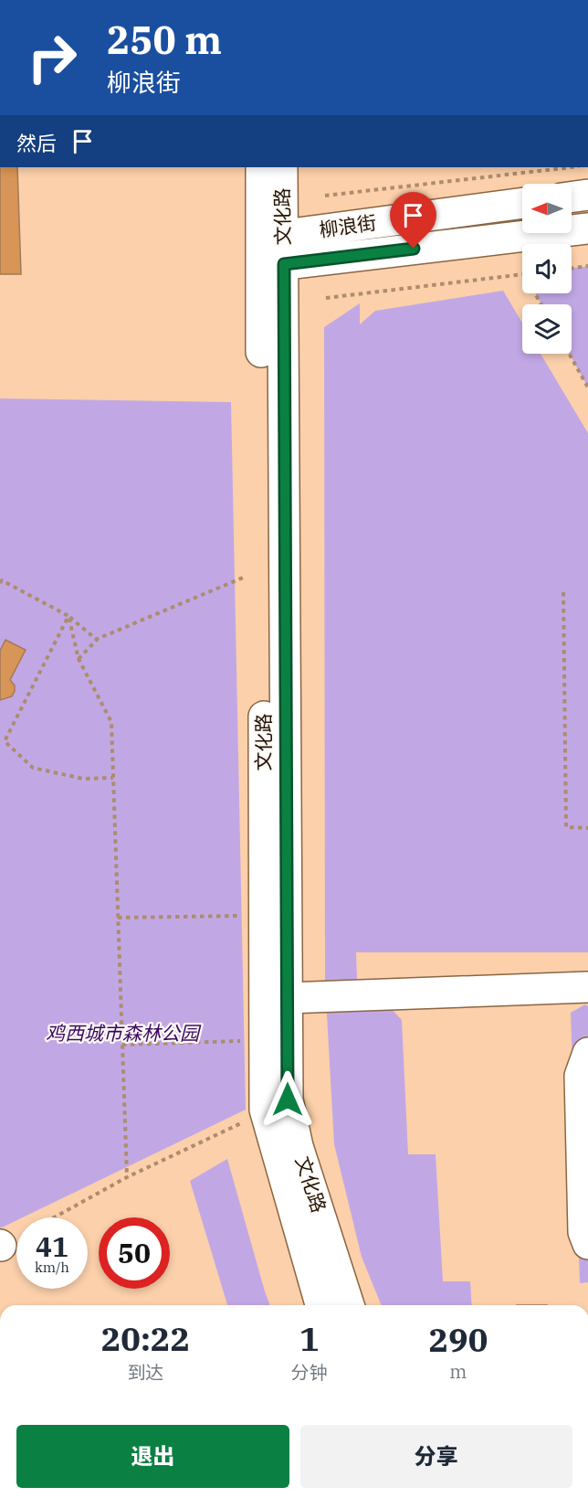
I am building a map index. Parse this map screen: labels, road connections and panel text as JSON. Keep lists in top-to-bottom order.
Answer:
{
  "streets": {
    "main road": ["文化路", "柳浪街"]
  },
  "crossings": [
    ["文化路", "柳浪街"]
  ],
  "parks": ["鸡西城市森林公园"],
  "north": "left",
  "page": {
    "turn": ["250 m", "柳浪街"],
    "then": "然后",
    "speed": "41 km/h",
    "limit": "50",
    "eta": [
      "20:22",
      "到达",
      "1",
      "分钟",
      "290",
      "m"
    ],
    "buttons": ["退出", "分享"]
  }
}
